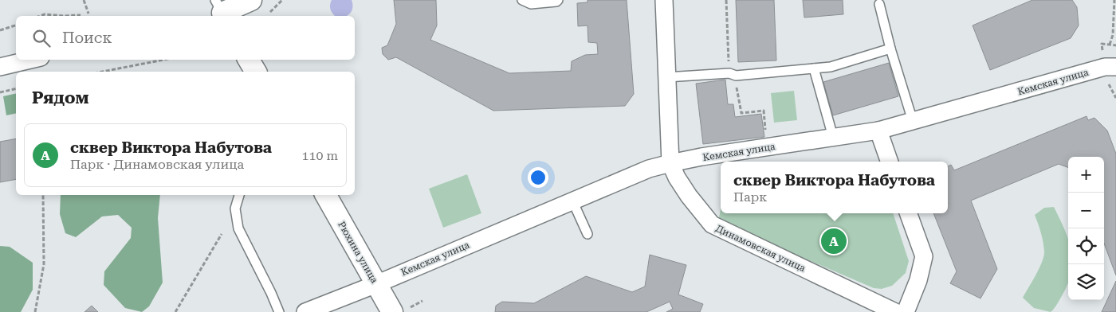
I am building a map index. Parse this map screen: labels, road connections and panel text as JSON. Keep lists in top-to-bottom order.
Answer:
{
  "streets": {
    "street": ["Кемская улица", "Динамовская улица", "Рюхина улица"]
  },
  "crossings": [
    ["Кемская улица", "Динамовская улица"],
    ["Кемская улица", "Рюхина улица"]
  ],
  "page": {
    "search": "Поиск",
    "heading": "Рядом",
    "list": [
      {
        "mark": "A",
        "name": "сквер Виктора Набутова",
        "note": "Парк · Динамовская улица",
        "value": "110 m"
      }
    ],
    "map_buttons": ["+", "−"],
    "popup": ["сквер Виктора Набутова", "Парк"],
    "pins": "A"
  }
}
